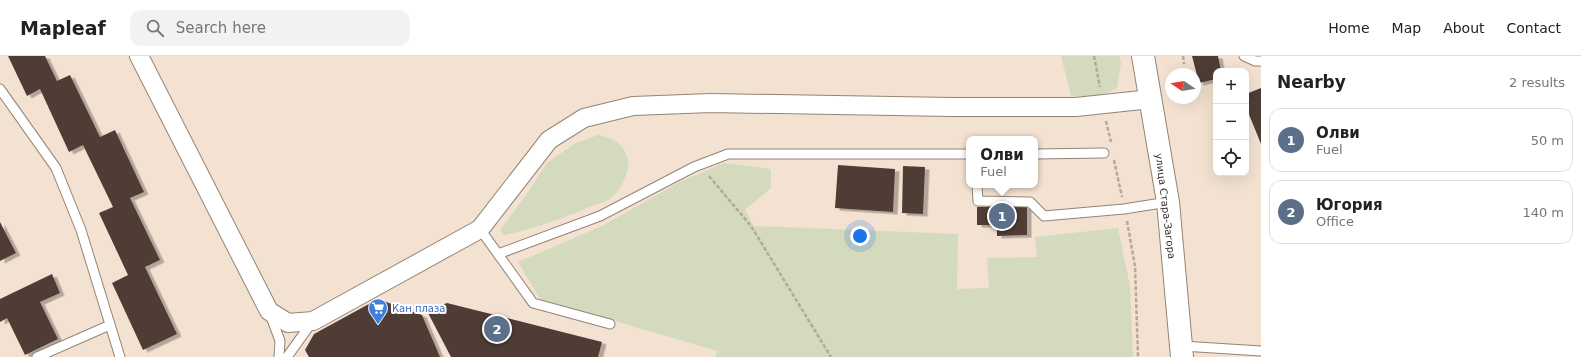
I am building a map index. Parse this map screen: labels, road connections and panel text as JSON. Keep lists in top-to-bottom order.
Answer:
{
  "streets": {
    "main road": ["улица Стара-Загора"]
  },
  "places": {
    "supermarket": ["Кан плаза"]
  },
  "north": "left",
  "page": {
    "header": "Mapleaf",
    "search": "Search here",
    "nav": [
      "Home",
      "Map",
      "About",
      "Contact"
    ],
    "heading": ["Nearby", "2 results"],
    "map_buttons": ["+", "−"],
    "list": [
      {
        "mark": "1",
        "name": "Олви",
        "note": "Fuel",
        "value": "50 m"
      },
      {
        "mark": "2",
        "name": "Югория",
        "note": "Office",
        "value": "140 m"
      }
    ],
    "popup": ["Олви", "Fuel"],
    "pins": ["1", "2"]
  }
}
